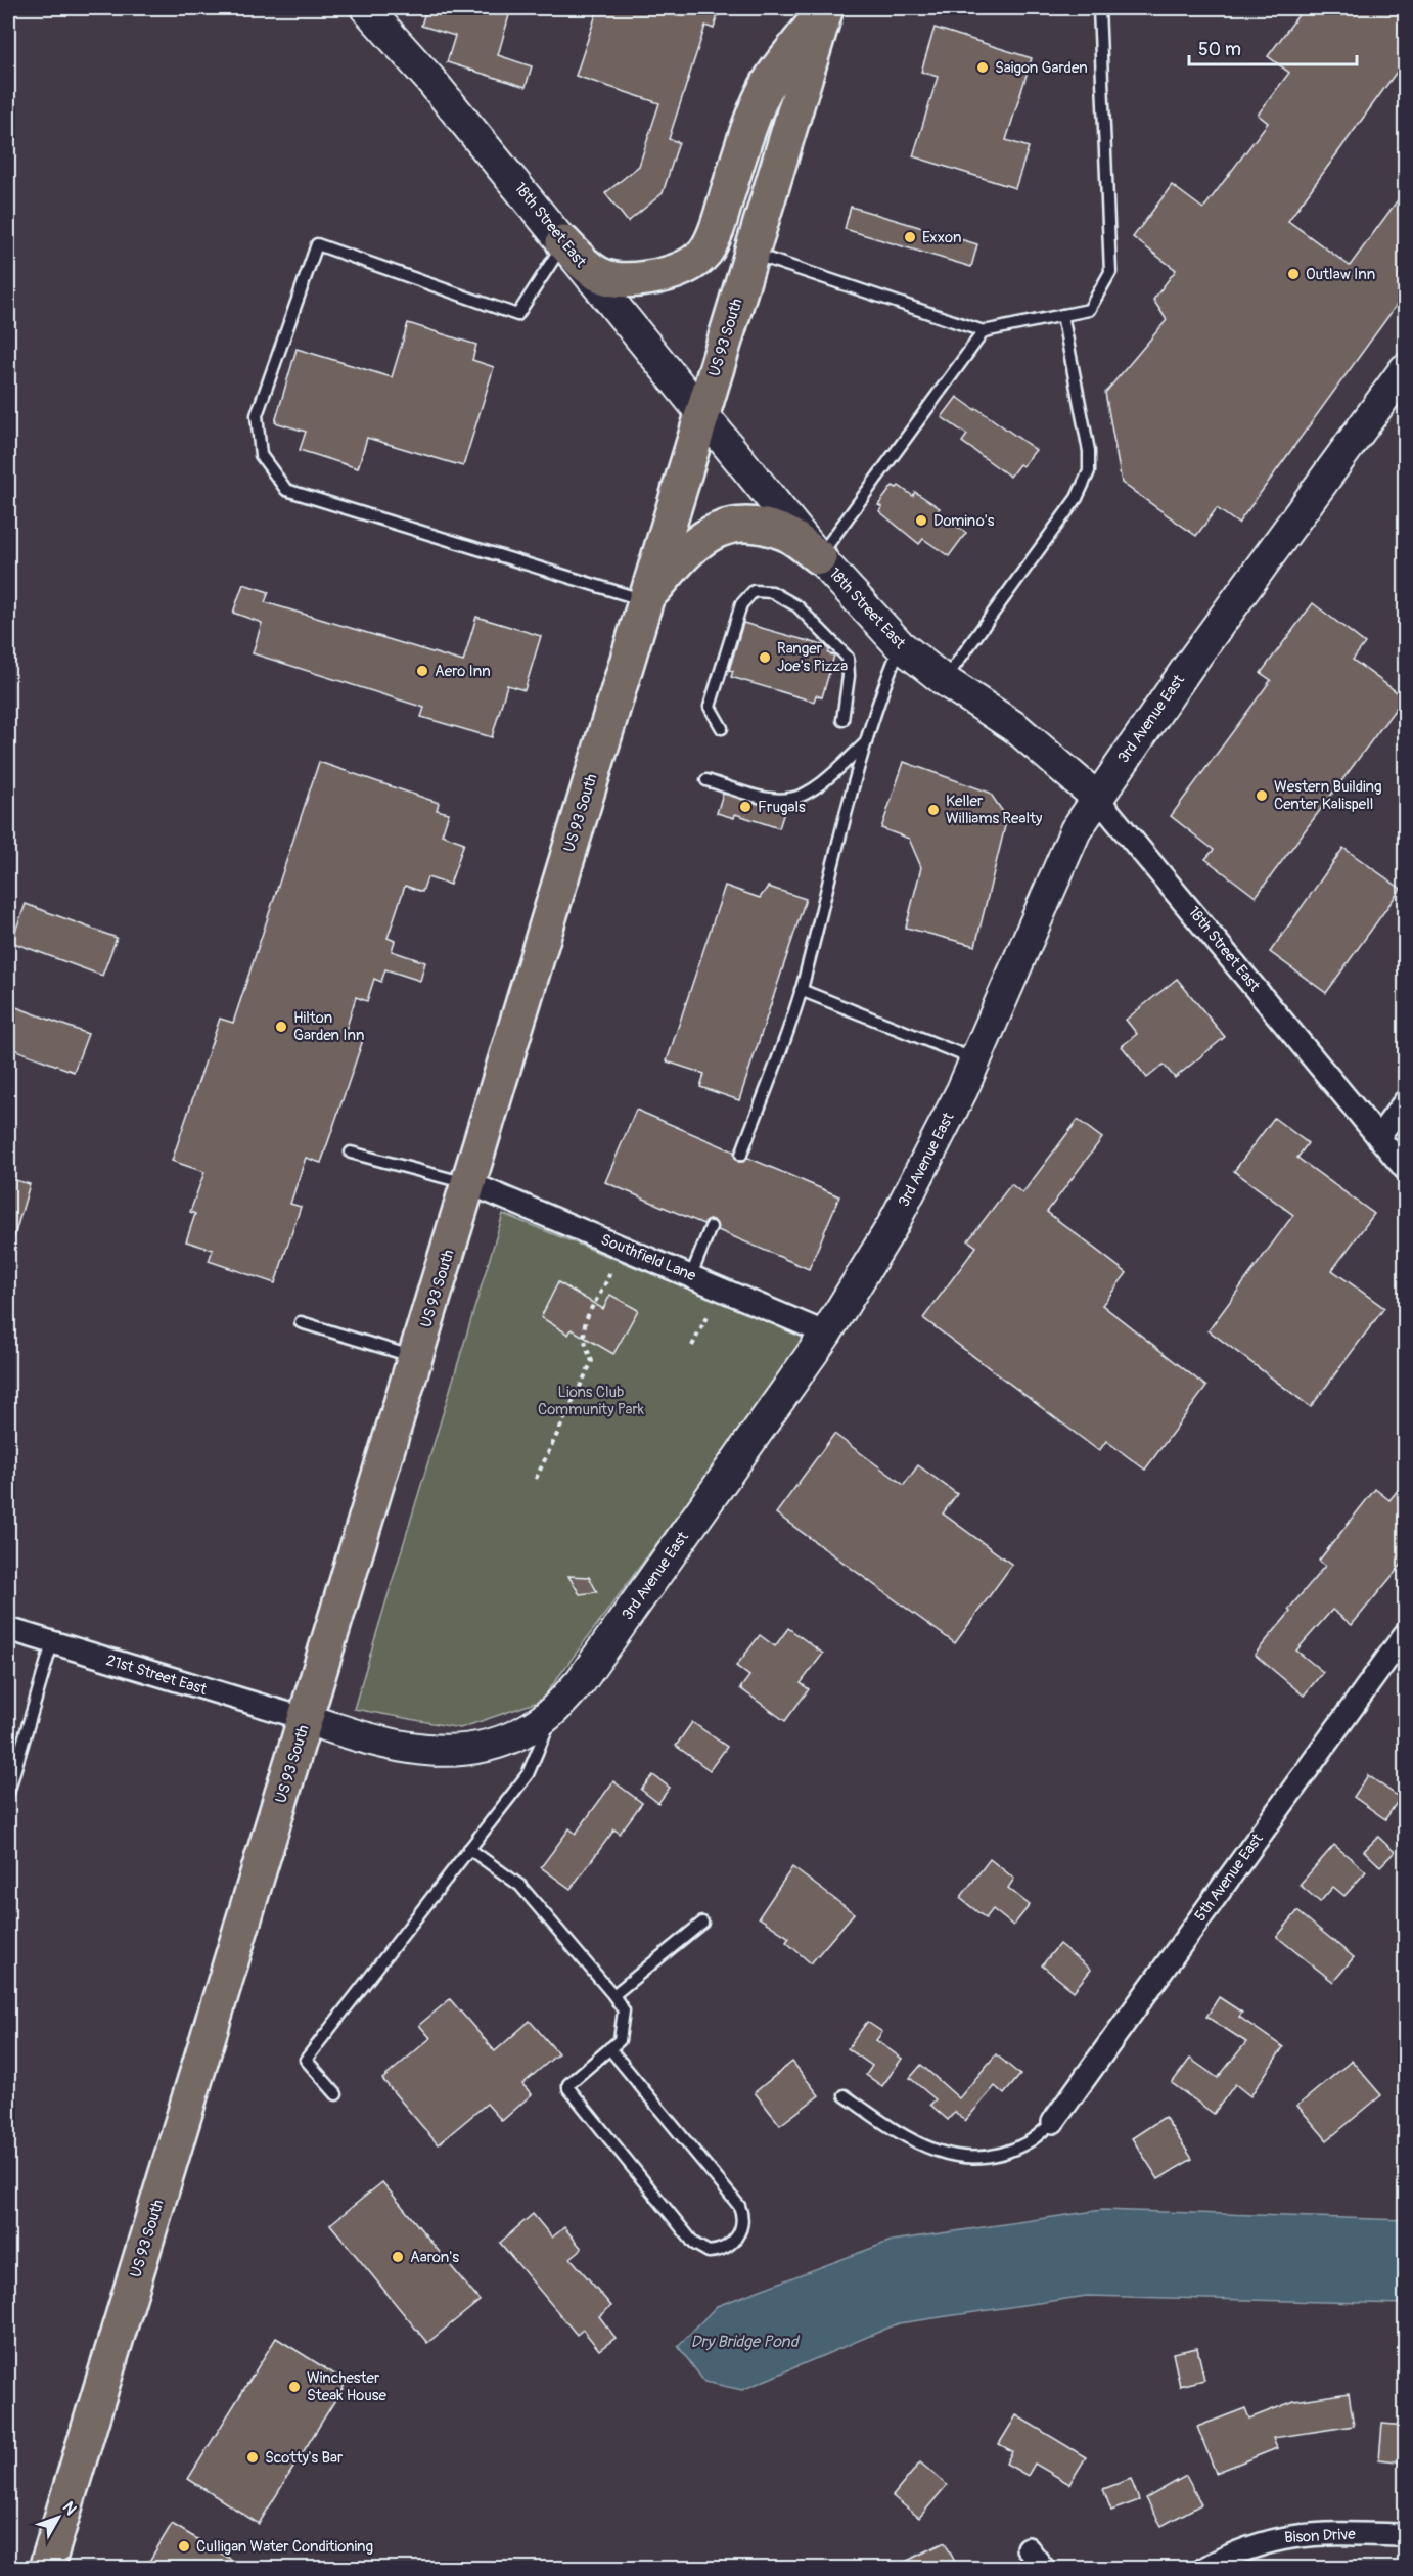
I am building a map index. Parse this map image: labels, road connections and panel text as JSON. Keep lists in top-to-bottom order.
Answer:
{
  "streets": {
    "main road": ["US 93 South"],
    "street": [
      "18th Street East",
      "3rd Avenue East",
      "Southfield Lane",
      "21st Street East",
      "5th Avenue East",
      "Bison Drive"
    ]
  },
  "crossings": [
    ["18th Street East", "US 93 South"],
    ["18th Street East", "3rd Avenue East"],
    ["US 93 South", "3rd Avenue East"],
    ["US 93 South", "Southfield Lane"],
    ["US 93 South", "21st Street East"],
    ["3rd Avenue East", "Southfield Lane"],
    ["3rd Avenue East", "21st Street East"]
  ],
  "water": ["Dry Bridge Pond"],
  "parks": ["Lions Club Community Park"],
  "places": [
    "Saigon Garden",
    "Exxon",
    "Outlaw Inn",
    "Domino's",
    "Ranger Joe's Pizza",
    "Aero Inn",
    "Western Building Center Kalispell",
    "Frugals",
    "Keller Williams Realty",
    "Hilton Garden Inn",
    "Aaron's",
    "Winchester Steak House",
    "Scotty's Bar",
    "Culligan Water Conditioning"
  ],
  "scale_bar": "50 m",
  "north": "top right"
}
